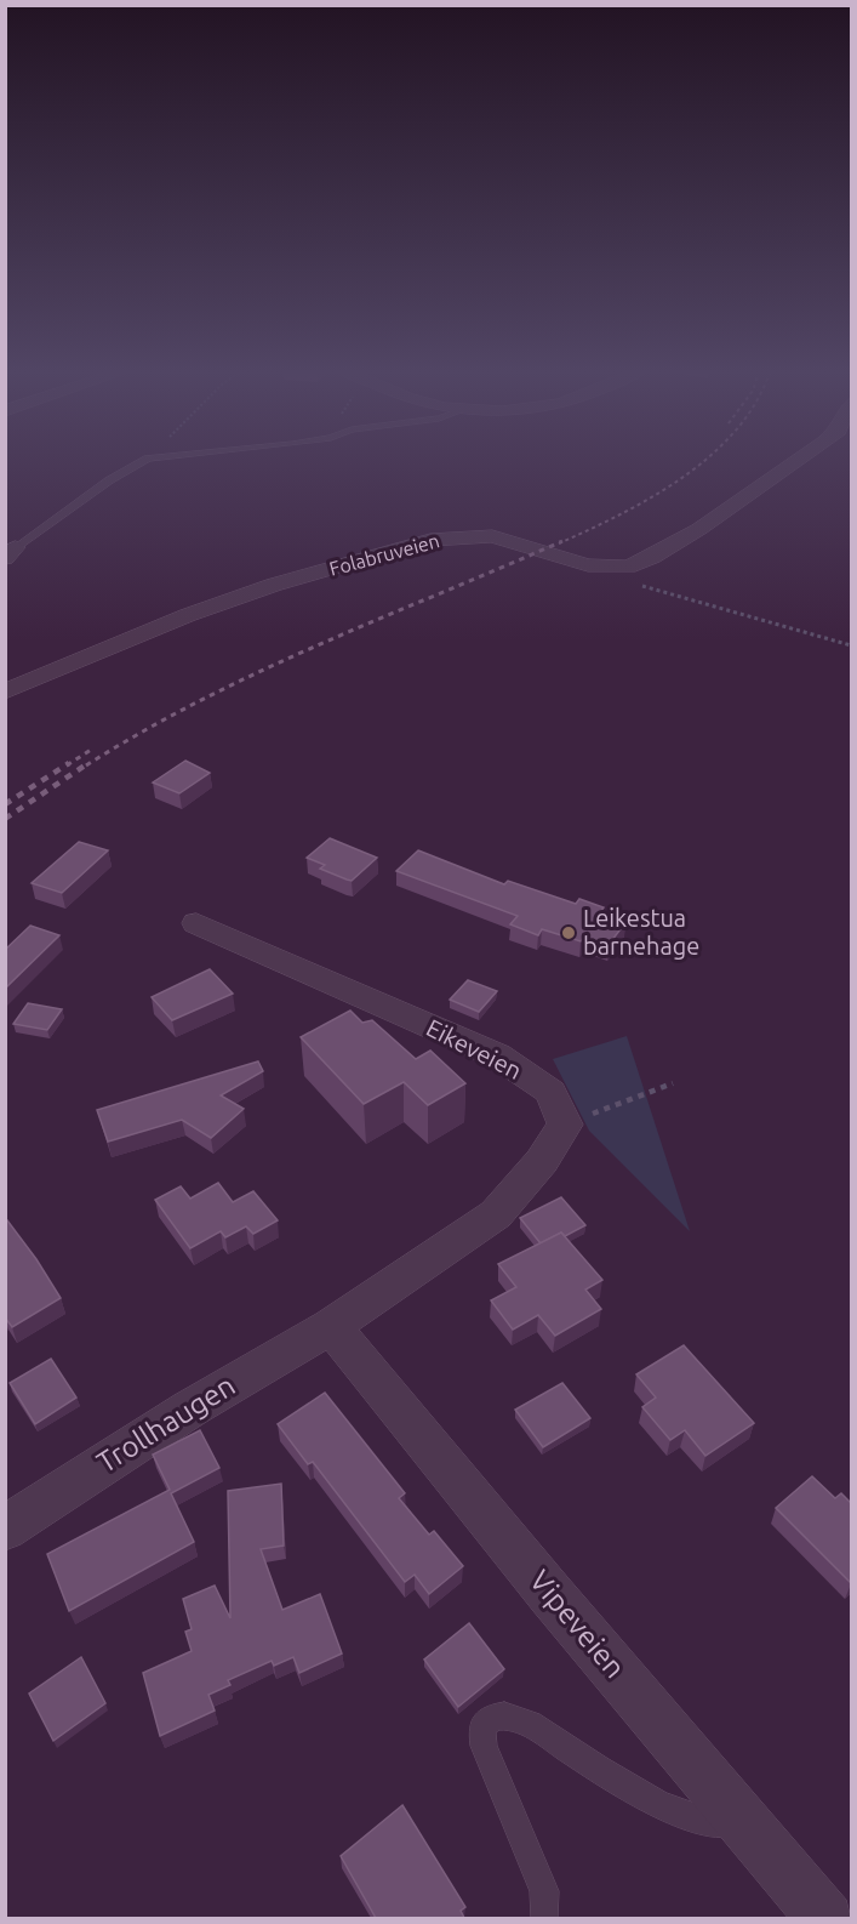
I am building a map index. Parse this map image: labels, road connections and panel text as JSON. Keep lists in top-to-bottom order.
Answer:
{
  "streets": {
    "street": [
      "Folabruveien",
      "Eikeveien",
      "Trollhaugen",
      "Vipeveien"
    ]
  },
  "crossings": [
    ["Trollhaugen", "Vipeveien"]
  ],
  "places": ["Leikestua barnehage"]
}
